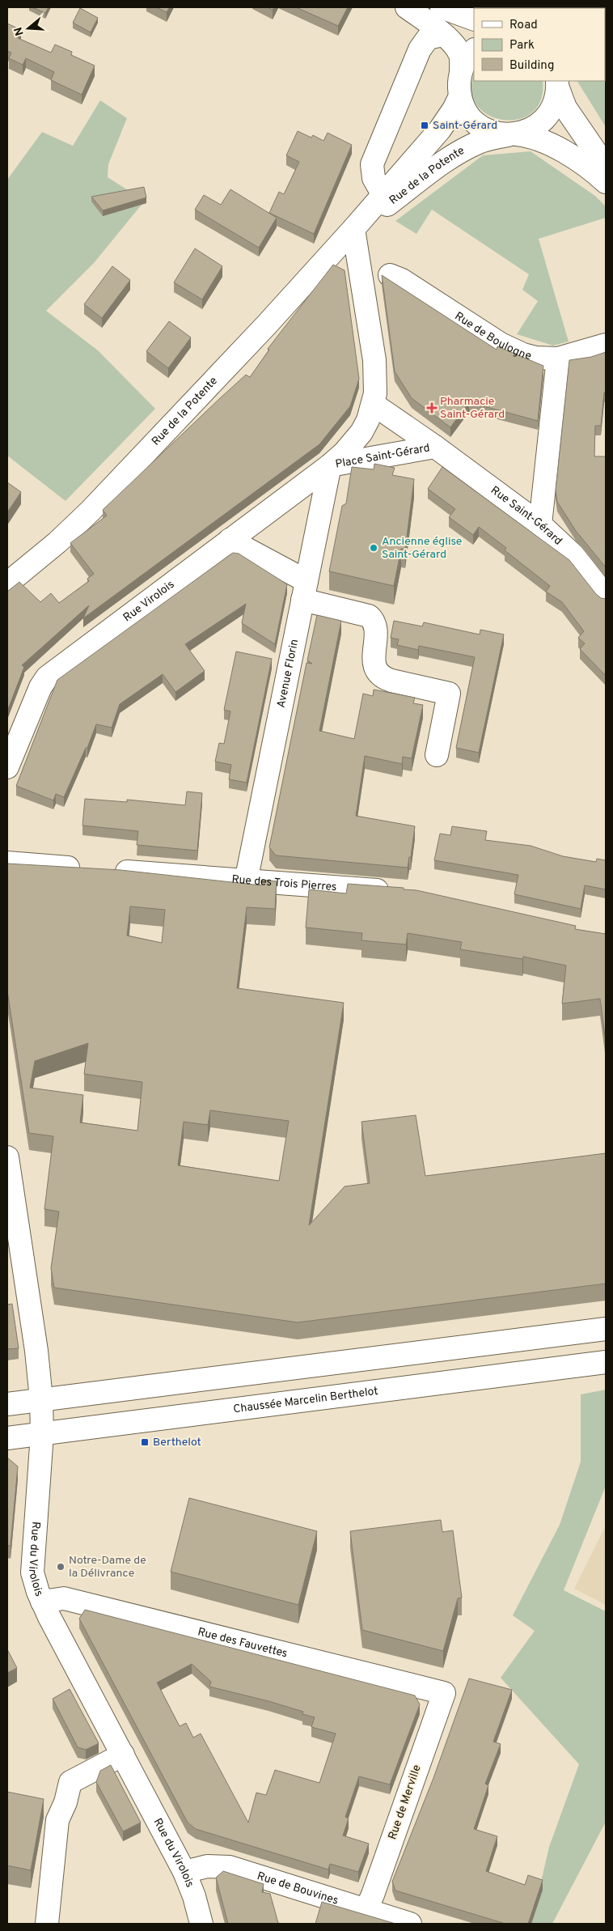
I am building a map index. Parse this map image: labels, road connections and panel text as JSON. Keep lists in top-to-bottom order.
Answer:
{
  "streets": {
    "street": [
      "Rue de la Potente",
      "Rue de Boulogne",
      "Place Saint-Gérard",
      "Rue Saint-Gérard",
      "Rue Virolois",
      "Avenue Florin",
      "Rue des Trois Pierres",
      "Chaussée Marcelin Berthelot",
      "Rue du Virolois",
      "Rue des Fauvettes",
      "Rue de Merville",
      "Rue de Bouvines"
    ]
  },
  "crossings": [
    ["Rue de la Potente", "Place Saint-Gérard"],
    ["Place Saint-Gérard", "Rue Saint-Gérard"],
    ["Place Saint-Gérard", "Rue Virolois"],
    ["Place Saint-Gérard", "Avenue Florin"],
    ["Rue Virolois", "Avenue Florin"],
    ["Avenue Florin", "Rue des Trois Pierres"],
    ["Chaussée Marcelin Berthelot", "Rue du Virolois"],
    ["Rue du Virolois", "Rue des Fauvettes"],
    ["Rue du Virolois", "Rue de Bouvines"],
    ["Rue des Fauvettes", "Rue de Merville"],
    ["Rue de Merville", "Rue de Bouvines"]
  ],
  "places": {
    "transit": ["Saint-Gérard", "Berthelot"],
    "health": ["Pharmacie Saint-Gérard"],
    "other": ["Ancienne église Saint-Gérard", "Notre-Dame de la Délivrance"]
  },
  "legend": ["Road", "Park", "Building"],
  "north": "left"
}
